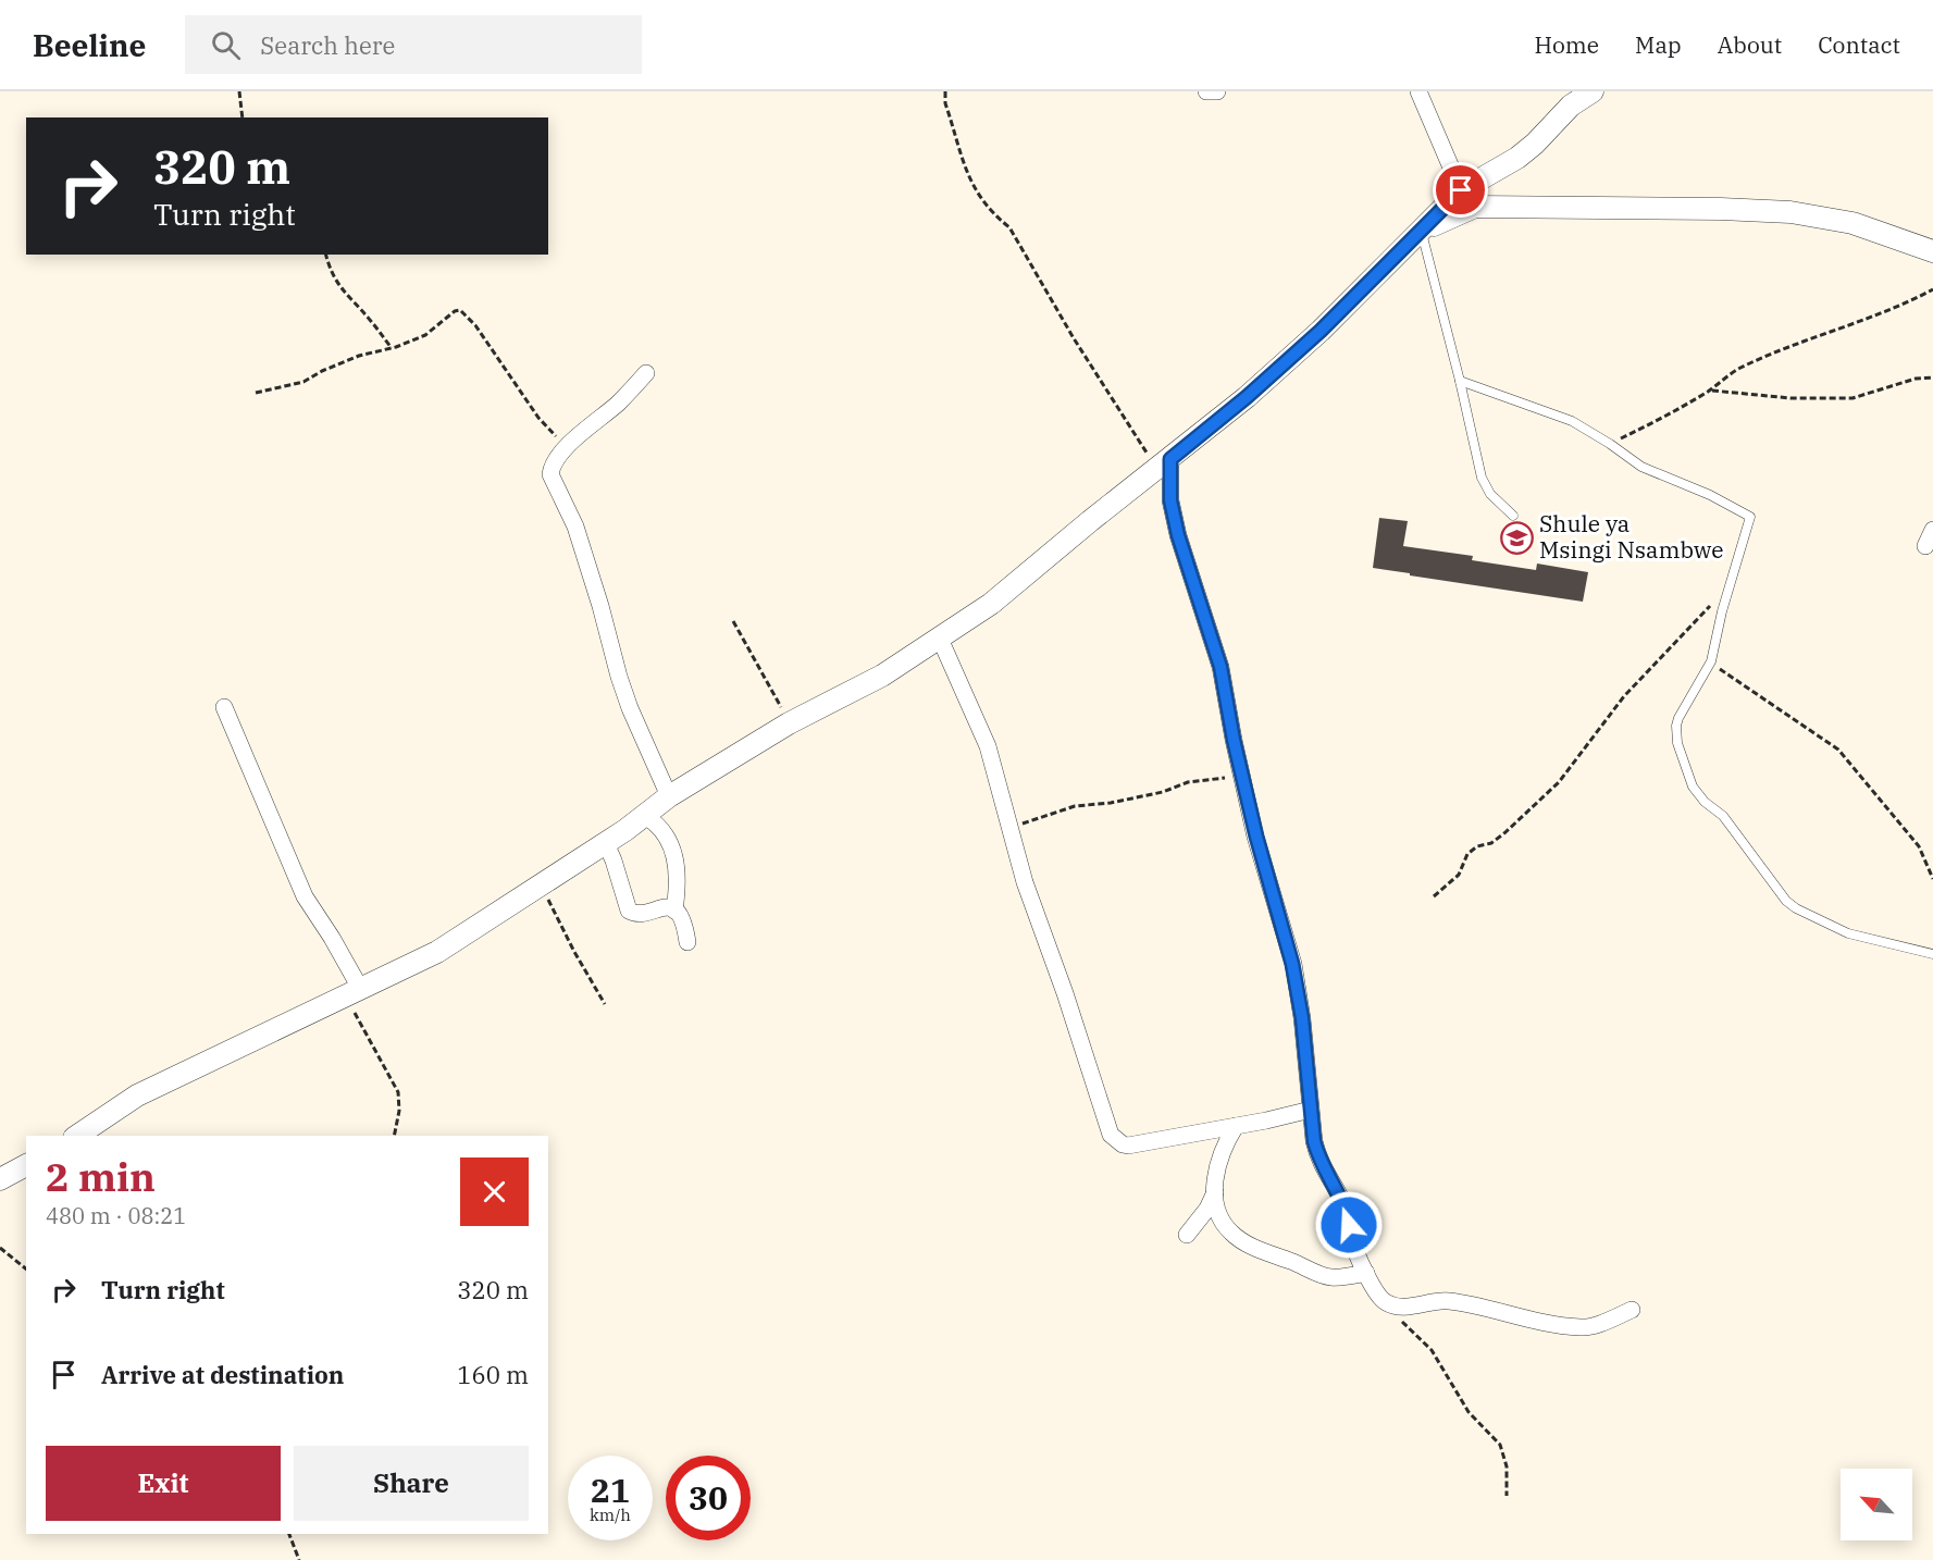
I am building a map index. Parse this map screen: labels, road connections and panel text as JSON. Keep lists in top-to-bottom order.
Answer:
{
  "places": {
    "school or university": ["Shule ya Msingi Nsambwe"]
  },
  "north": "top left",
  "page": {
    "header": "Beeline",
    "search": "Search here",
    "nav": [
      "Home",
      "Map",
      "About",
      "Contact"
    ],
    "turn": ["320 m", "Turn right"],
    "heading": ["2 min", "480 m · 08:21"],
    "list": [
      {
        "name": "Turn right",
        "value": "320 m"
      },
      {
        "name": "Arrive at destination",
        "value": "160 m"
      }
    ],
    "buttons": ["Exit", "Share"],
    "speed": "21 km/h",
    "limit": "30"
  }
}
